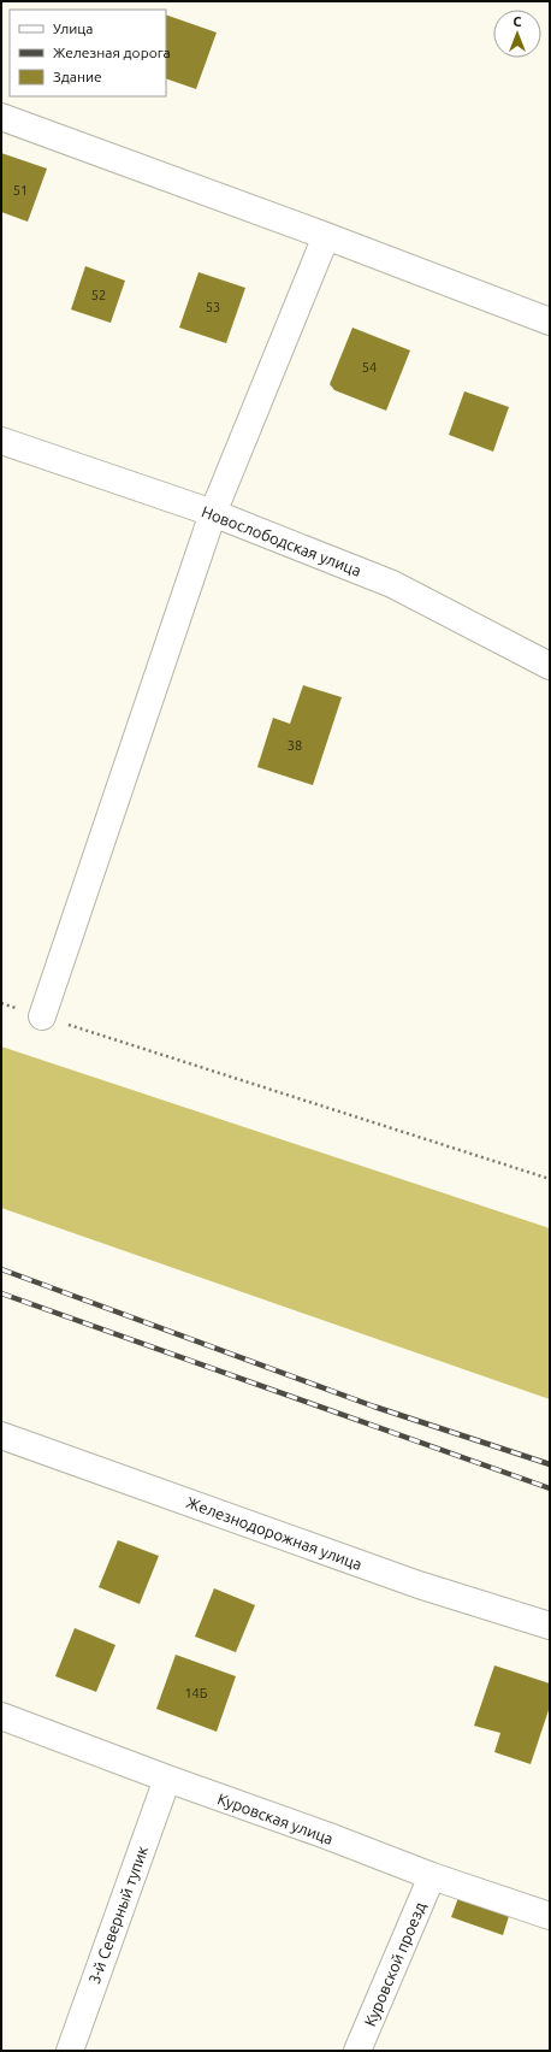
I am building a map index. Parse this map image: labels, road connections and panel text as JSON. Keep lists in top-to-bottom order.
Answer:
{
  "streets": {
    "street": [
      "Новослободская улица",
      "Железнодорожная улица",
      "Куровская улица",
      "3-й Северный тупик",
      "Куровской проезд"
    ]
  },
  "crossings": [
    ["Куровская улица", "3-й Северный тупик"],
    ["Куровская улица", "Куровской проезд"]
  ],
  "house_numbers": [
    "51",
    "52",
    "53",
    "54",
    "38",
    "14Б"
  ],
  "legend": ["Улица", "Железная дорога", "Здание"],
  "north": "top"
}
